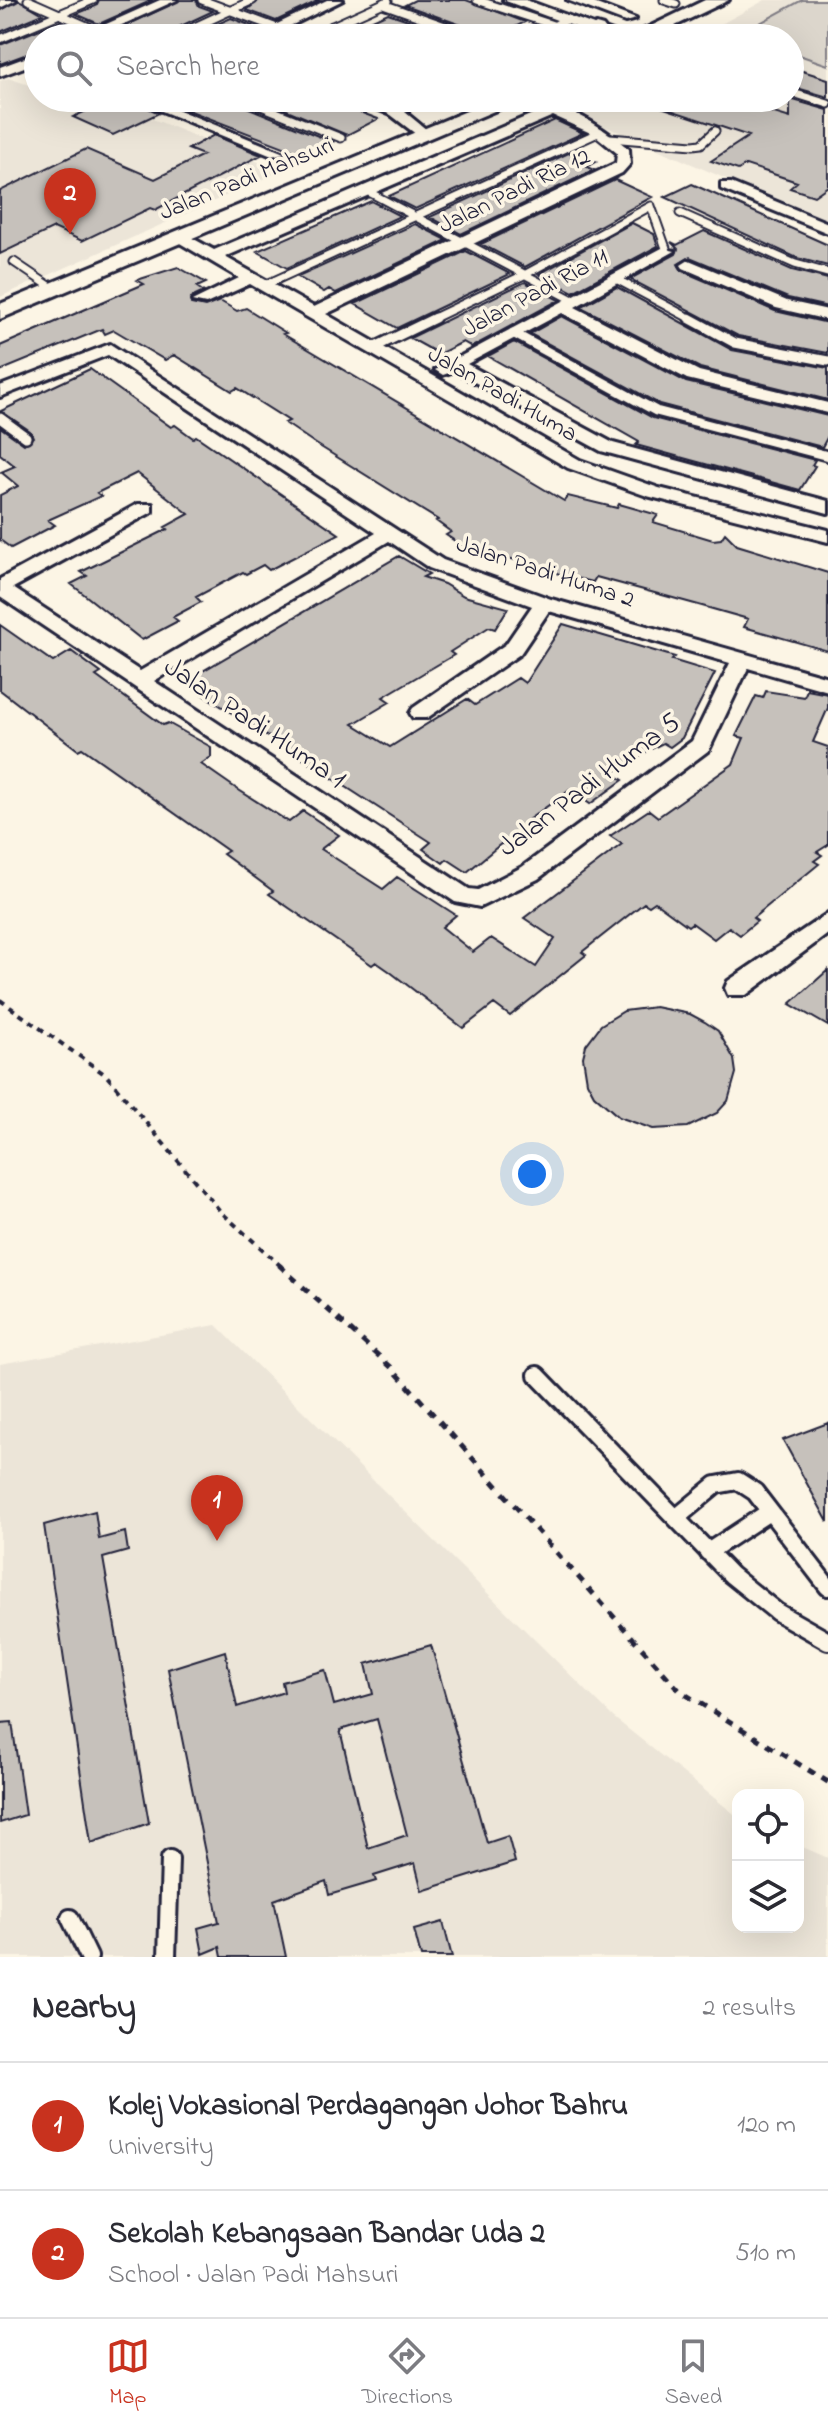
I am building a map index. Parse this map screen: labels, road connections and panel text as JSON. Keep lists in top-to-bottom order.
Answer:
{
  "streets": {
    "main road": ["Jalan Padi Mahsuri"],
    "street": [
      "Jalan Padi Ria 12",
      "Jalan Padi Ria 11",
      "Jalan Padi Huma",
      "Jalan Padi Huma 2",
      "Jalan Padi Huma 1",
      "Jalan Padi Huma 5"
    ]
  },
  "crossings": [
    ["Jalan Padi Mahsuri", "Jalan Padi Huma"],
    ["Jalan Padi Ria 12", "Jalan Padi Huma"],
    ["Jalan Padi Ria 11", "Jalan Padi Huma"],
    ["Jalan Padi Huma 2", "Jalan Padi Huma 5"],
    ["Jalan Padi Huma 1", "Jalan Padi Huma 5"]
  ],
  "page": {
    "search": "Search here",
    "pins": ["2", "1"],
    "heading": ["Nearby", "2 results"],
    "list": [
      {
        "mark": "1",
        "name": "Kolej Vokasional Perdagangan Johor Bahru",
        "note": "University",
        "value": "120 m"
      },
      {
        "mark": "2",
        "name": "Sekolah Kebangsaan Bandar Uda 2",
        "note": "School · Jalan Padi Mahsuri",
        "value": "510 m"
      }
    ],
    "nav": ["Map", "Directions", "Saved"]
  }
}
